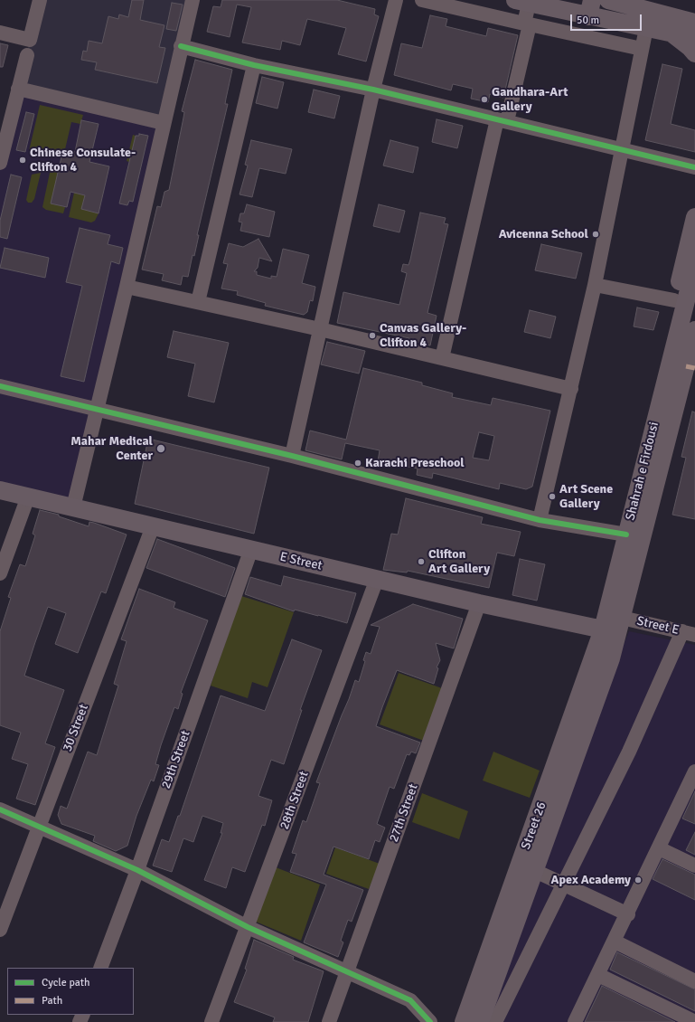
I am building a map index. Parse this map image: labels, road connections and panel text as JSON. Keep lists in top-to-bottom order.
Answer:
{
  "streets": {
    "main road": ["Shahrah e Firdousi", "E Street", "Street 26"],
    "street": [
      "Street E",
      "30 Street",
      "29th Street",
      "28th Street",
      "27th Street"
    ]
  },
  "crossings": [
    ["Shahrah e Firdousi", "E Street"],
    ["Shahrah e Firdousi", "Street E"],
    ["Shahrah e Firdousi", "Street 26"],
    ["E Street", "Street E"],
    ["E Street", "30 Street"],
    ["E Street", "29th Street"],
    ["E Street", "28th Street"],
    ["E Street", "27th Street"],
    ["E Street", "Street 26"],
    ["Street E", "Street 26"]
  ],
  "places": [
    "Gandhara-Art Gallery",
    "Chinese Consulate- Clifton 4",
    "Avicenna School",
    "Canvas Gallery- Clifton 4",
    "Mahar Medical Center",
    "Karachi Preschool",
    "Art Scene Gallery",
    "Clifton Art Gallery",
    "Apex Academy"
  ],
  "legend": ["Cycle path", "Path"],
  "scale_bar": "50 m"
}
